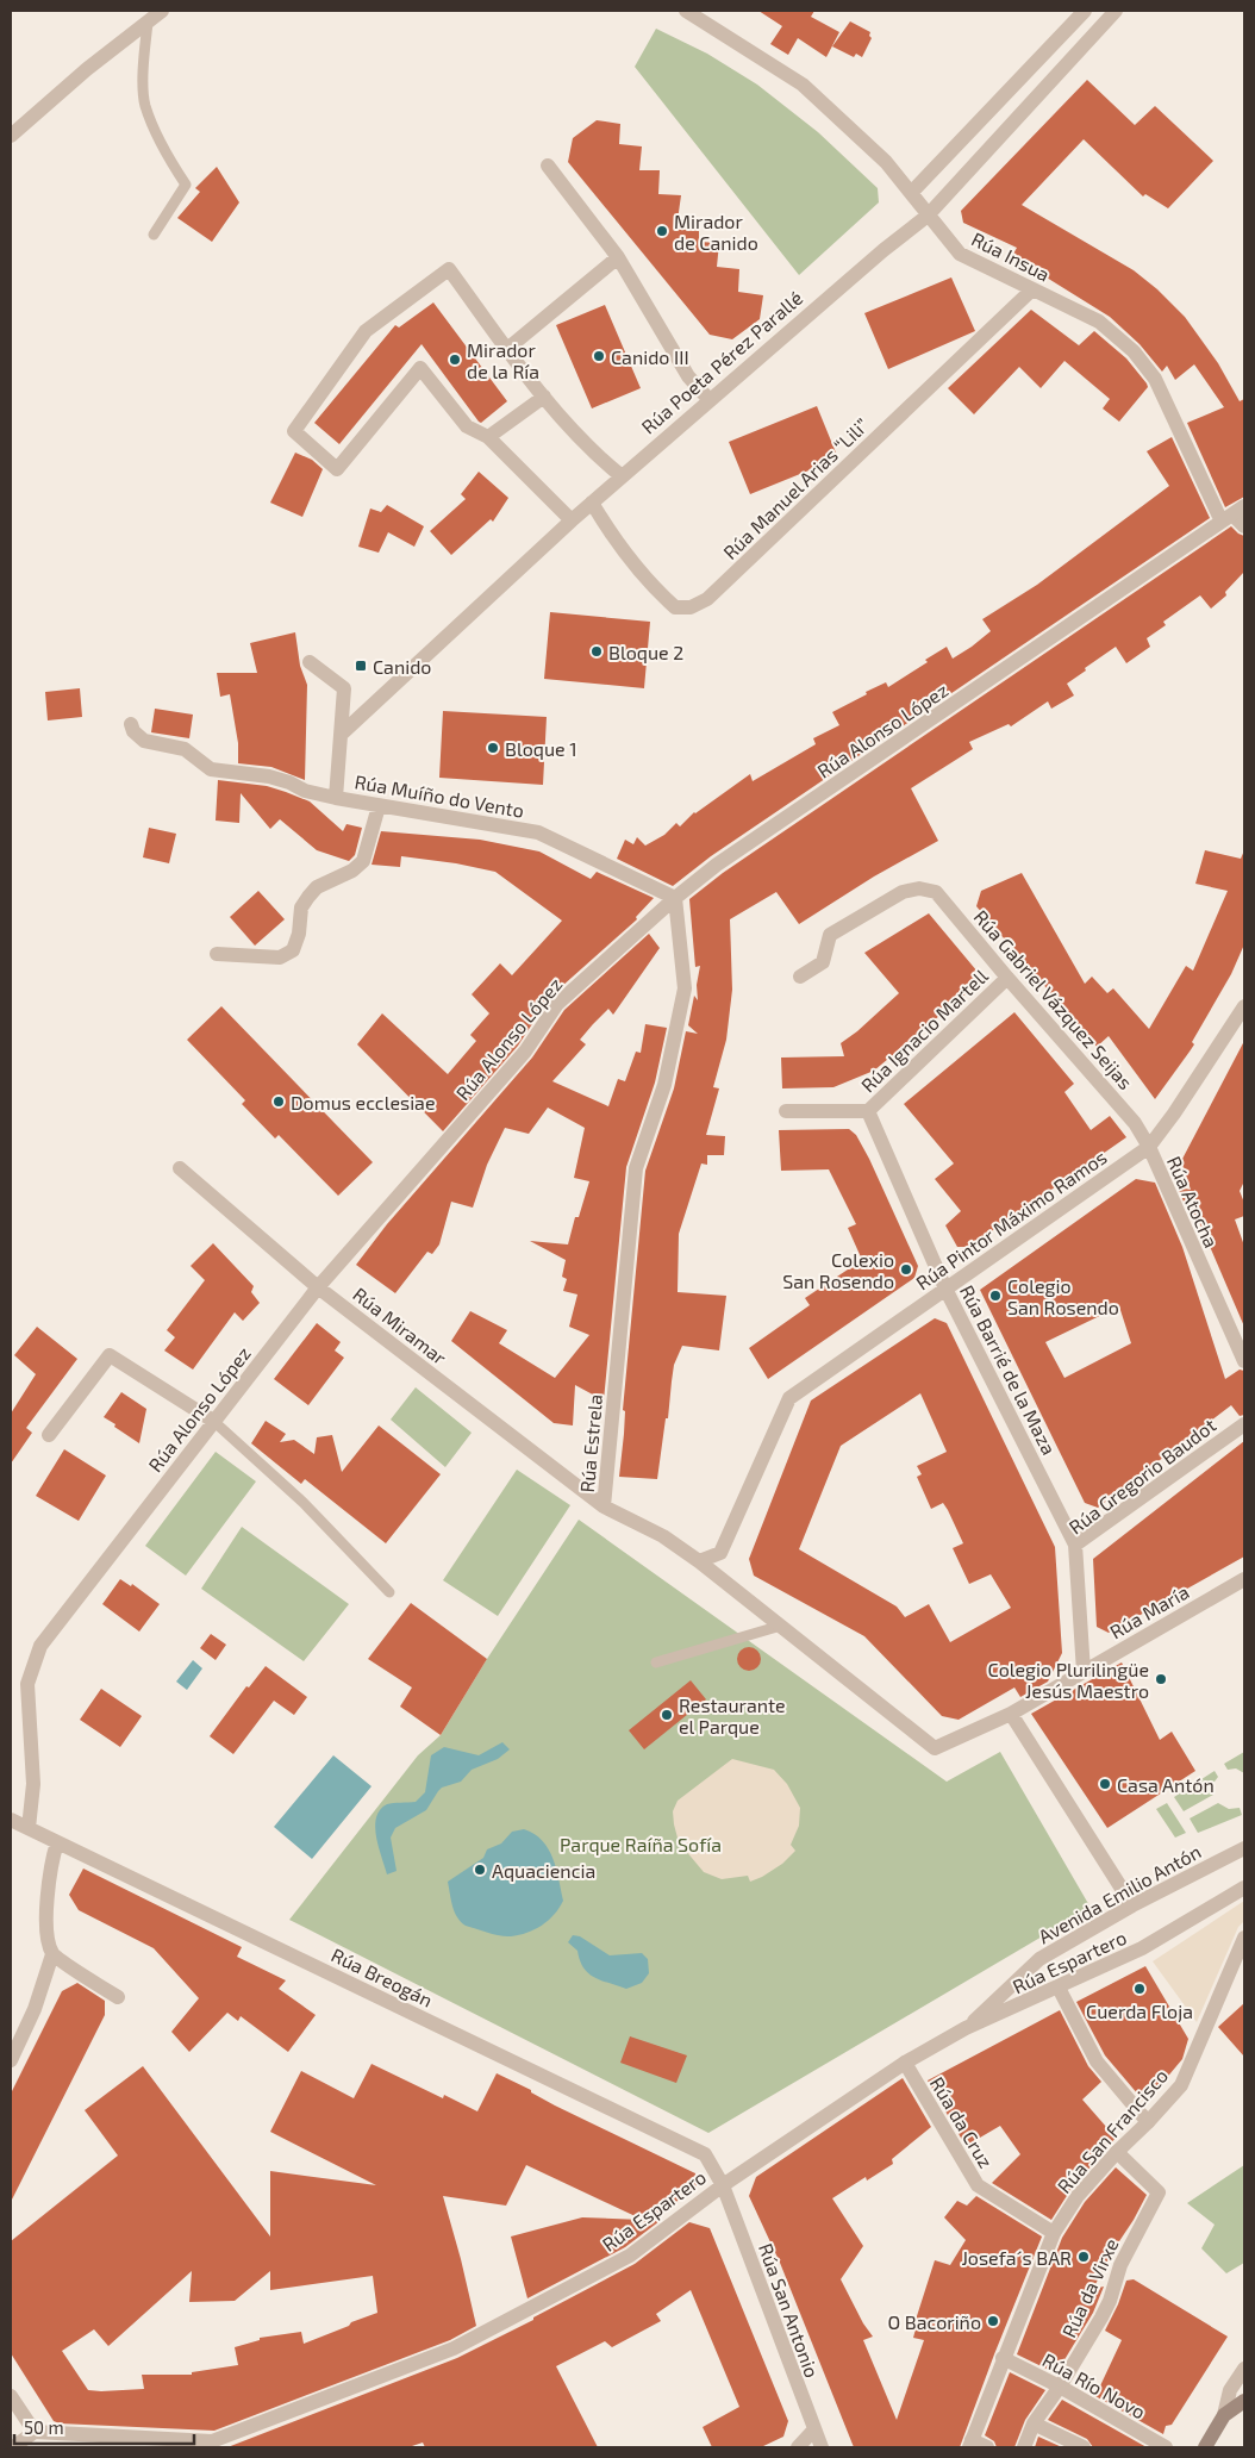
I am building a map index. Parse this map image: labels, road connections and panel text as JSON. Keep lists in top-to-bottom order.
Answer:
{
  "streets": {
    "street": [
      "Rúa Insua",
      "Rúa Poeta Pérez Parallé",
      "Rúa Manuel Arias “Lili”",
      "Rúa Alonso López",
      "Rúa Muíño do Vento",
      "Rúa Gabriel Vázquez Seijas",
      "Rúa Ignacio Martell",
      "Rúa Atocha",
      "Rúa Pintor Máximo Ramos",
      "Rúa Miramar",
      "Rúa Barrié de la Maza",
      "Rúa Estrela",
      "Rúa Gregorio Baudot",
      "Rúa María",
      "Avenida Emilio Antón",
      "Rúa Espartero",
      "Rúa Breogán",
      "Rúa da Cruz",
      "Rúa San Francisco",
      "Rúa da Virxe",
      "Rúa San Antonio",
      "Rúa Río Novo"
    ]
  },
  "crossings": [
    ["Rúa Insua", "Rúa Poeta Pérez Parallé"],
    ["Rúa Insua", "Rúa Manuel Arias “Lili”"],
    ["Rúa Insua", "Rúa Alonso López"],
    ["Rúa Poeta Pérez Parallé", "Rúa Manuel Arias “Lili”"],
    ["Rúa Poeta Pérez Parallé", "Rúa Muíño do Vento"],
    ["Rúa Alonso López", "Rúa Muíño do Vento"],
    ["Rúa Alonso López", "Rúa Miramar"],
    ["Rúa Alonso López", "Rúa Estrela"],
    ["Rúa Alonso López", "Rúa Breogán"],
    ["Rúa Muíño do Vento", "Rúa Estrela"],
    ["Rúa Gabriel Vázquez Seijas", "Rúa Ignacio Martell"],
    ["Rúa Gabriel Vázquez Seijas", "Rúa Atocha"],
    ["Rúa Gabriel Vázquez Seijas", "Rúa Pintor Máximo Ramos"],
    ["Rúa Ignacio Martell", "Rúa Barrié de la Maza"],
    ["Rúa Atocha", "Rúa Pintor Máximo Ramos"],
    ["Rúa Pintor Máximo Ramos", "Rúa Barrié de la Maza"],
    ["Rúa Pintor Máximo Ramos", "Rúa Estrela"],
    ["Rúa Miramar", "Rúa Estrela"],
    ["Rúa Barrié de la Maza", "Rúa Gregorio Baudot"],
    ["Rúa Estrela", "Rúa María"],
    ["Rúa Gregorio Baudot", "Rúa María"],
    ["Avenida Emilio Antón", "Rúa Espartero"],
    ["Rúa Espartero", "Rúa Breogán"],
    ["Rúa Espartero", "Rúa da Cruz"],
    ["Rúa Espartero", "Rúa San Antonio"],
    ["Rúa Breogán", "Rúa San Antonio"],
    ["Rúa da Cruz", "Rúa San Francisco"],
    ["Rúa San Francisco", "Rúa da Virxe"],
    ["Rúa San Francisco", "Rúa Río Novo"],
    ["Rúa da Virxe", "Rúa Río Novo"]
  ],
  "parks": ["Parque Raíña Sofía"],
  "places": {
    "other": [
      "Mirador de Canido",
      "Canido III",
      "Mirador de la Ría",
      "Bloque 2",
      "Bloque 1",
      "Domus ecclesiae",
      "Colexio San Rosendo",
      "Colegio San Rosendo",
      "Colegio Plurilingüe Jesús Maestro",
      "Restaurante el Parque",
      "Casa Antón",
      "Aquaciencia",
      "Cuerda Floja",
      "Josefa´s BAR",
      "O Bacoriño"
    ],
    "transit": ["Canido"]
  },
  "scale_bar": "50 m"
}
